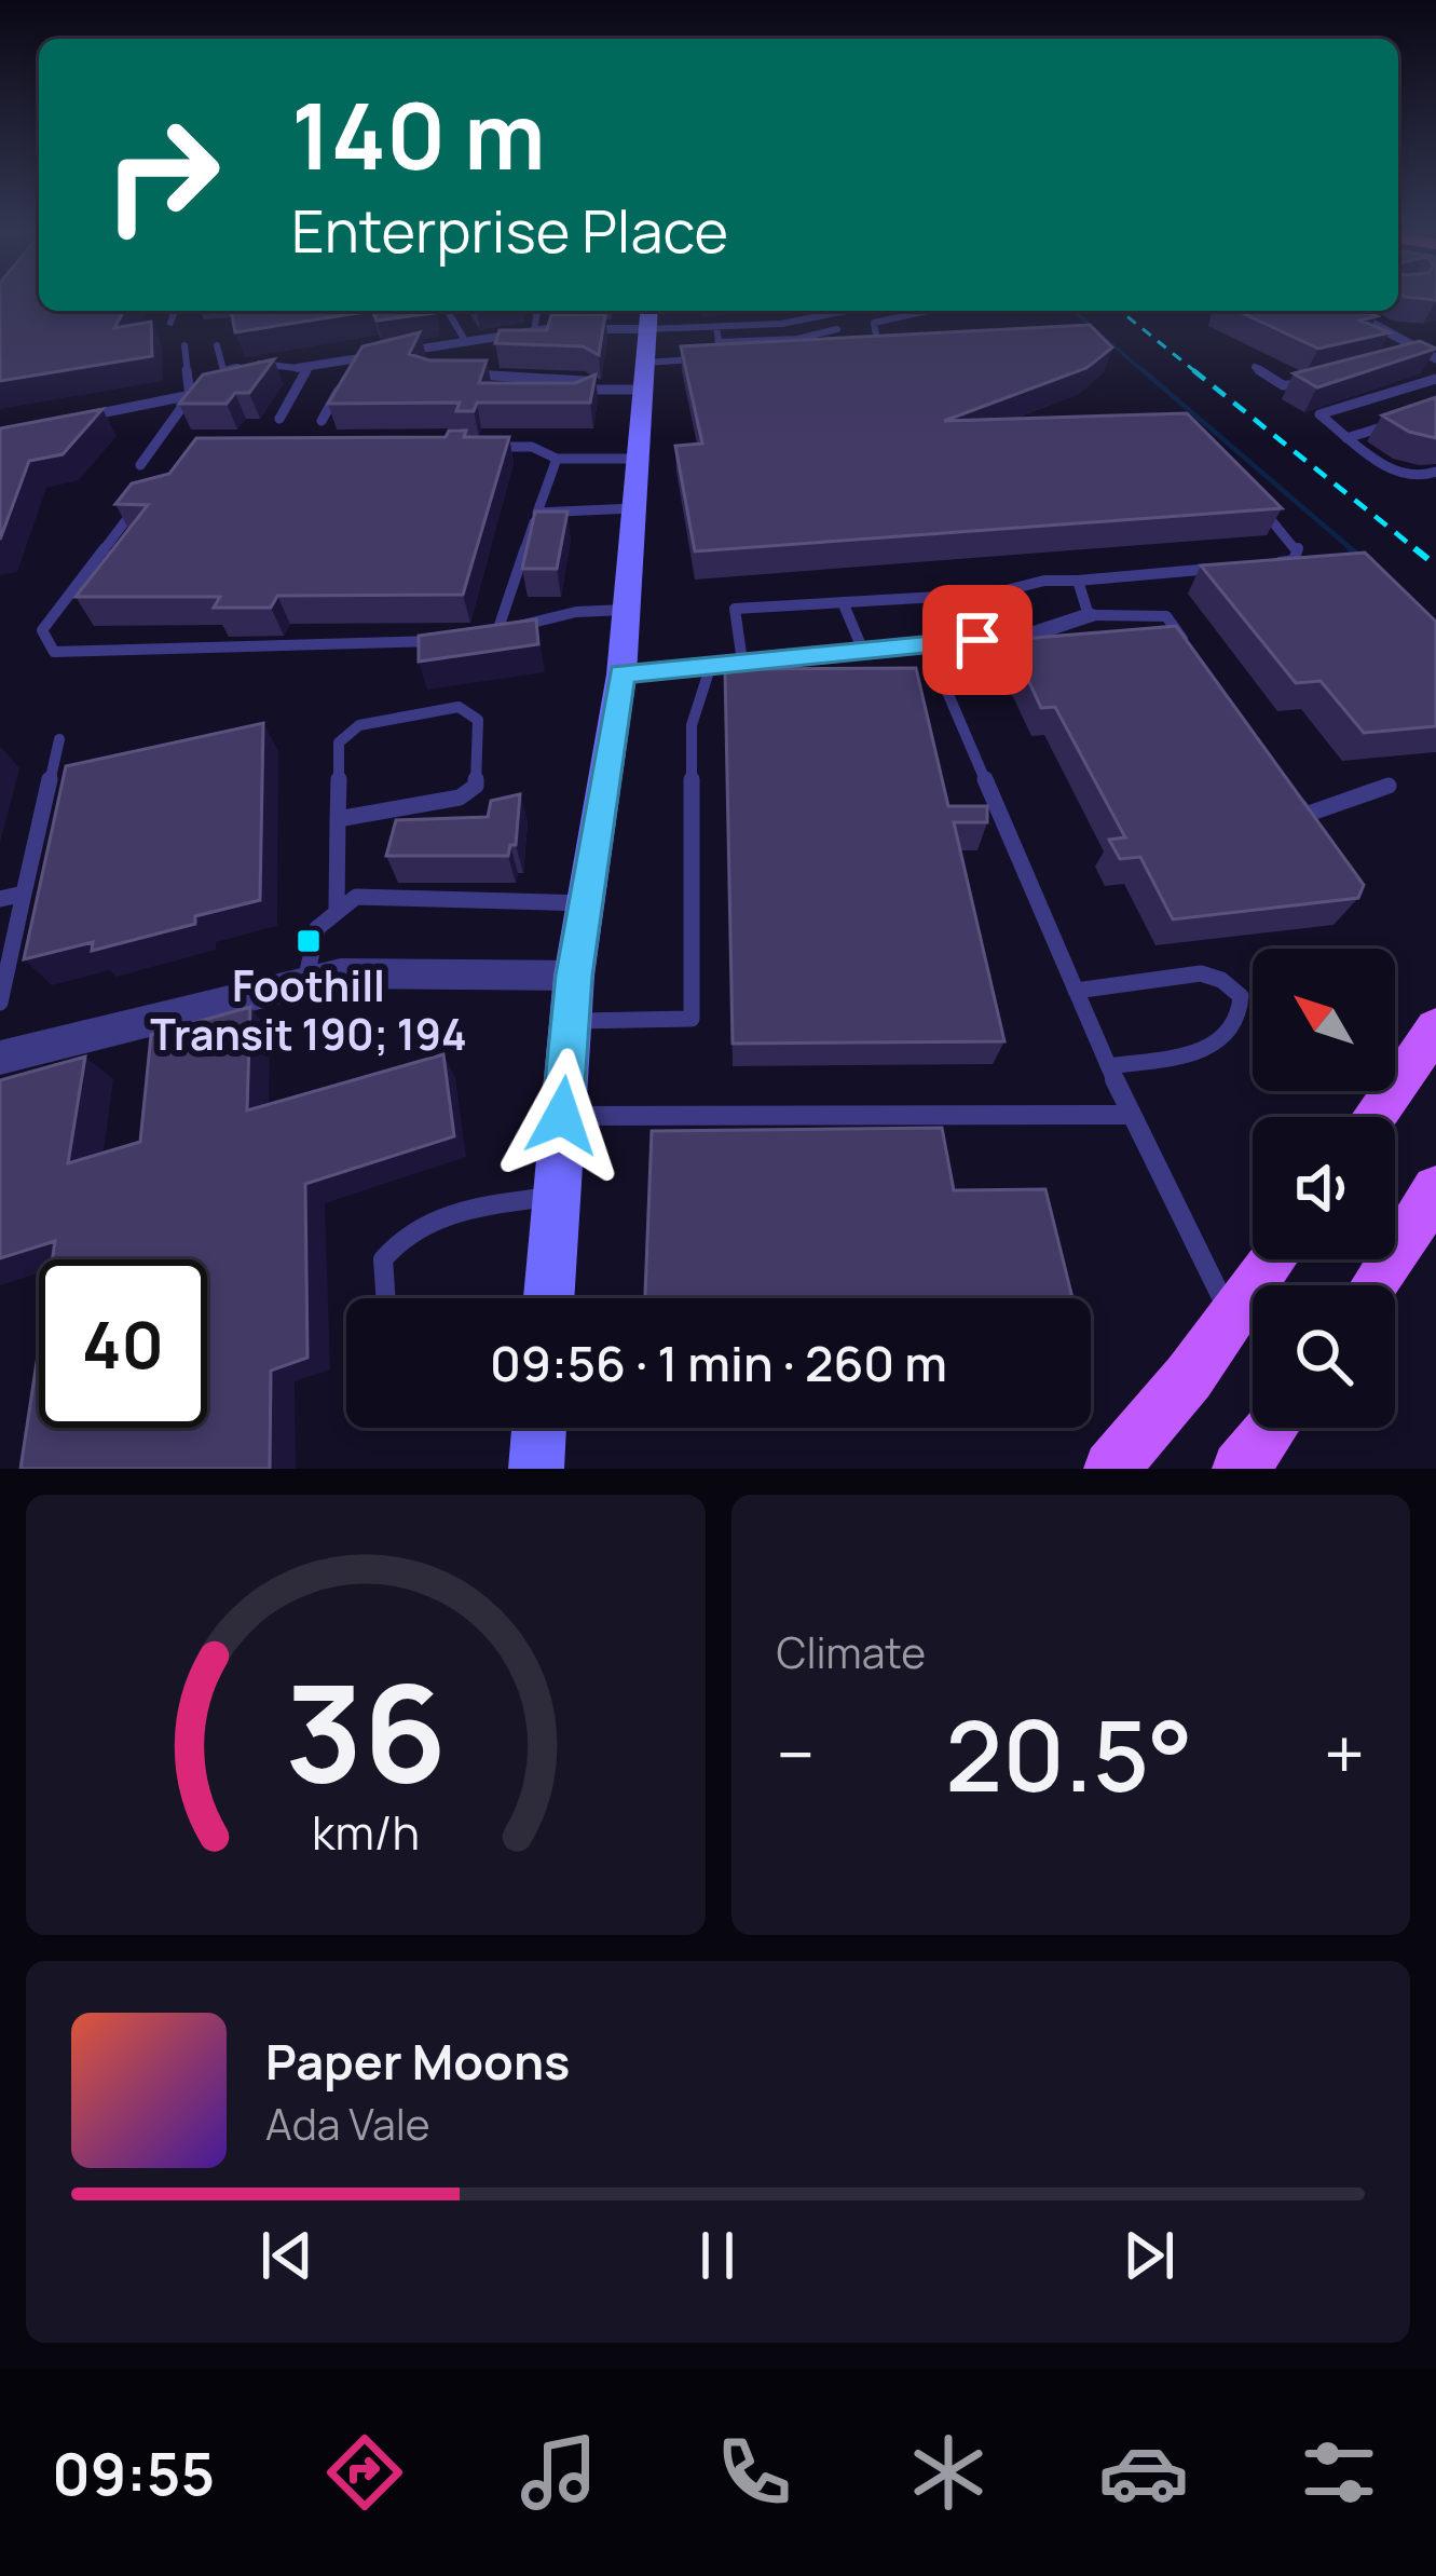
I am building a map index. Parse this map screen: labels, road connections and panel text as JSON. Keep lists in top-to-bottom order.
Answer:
{
  "places": {
    "transit": ["Foothill Transit 190; 194"]
  },
  "north": "top left",
  "page": {
    "turn": ["140 m", "Enterprise Place"],
    "limit": "40",
    "trip": "09:56 · 1 min · 260 m",
    "tile": "Climate",
    "heat": ["−", "20.5°", "+"],
    "song": ["Paper Moons", "Ada Vale"],
    "tabs": "09:55",
    "gauge": ["36", "km/h"]
  }
}
